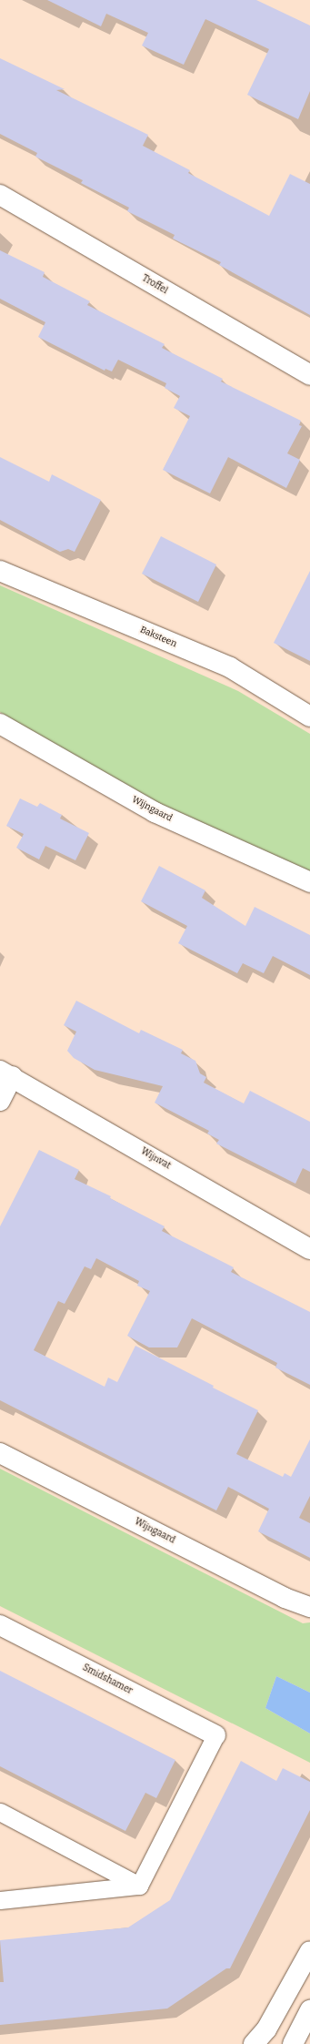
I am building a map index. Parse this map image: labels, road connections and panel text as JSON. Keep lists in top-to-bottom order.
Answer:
{
  "streets": {
    "street": [
      "Troffel",
      "Baksteen",
      "Wijngaard",
      "Wijnvat",
      "Smidshamer"
    ]
  }
}
